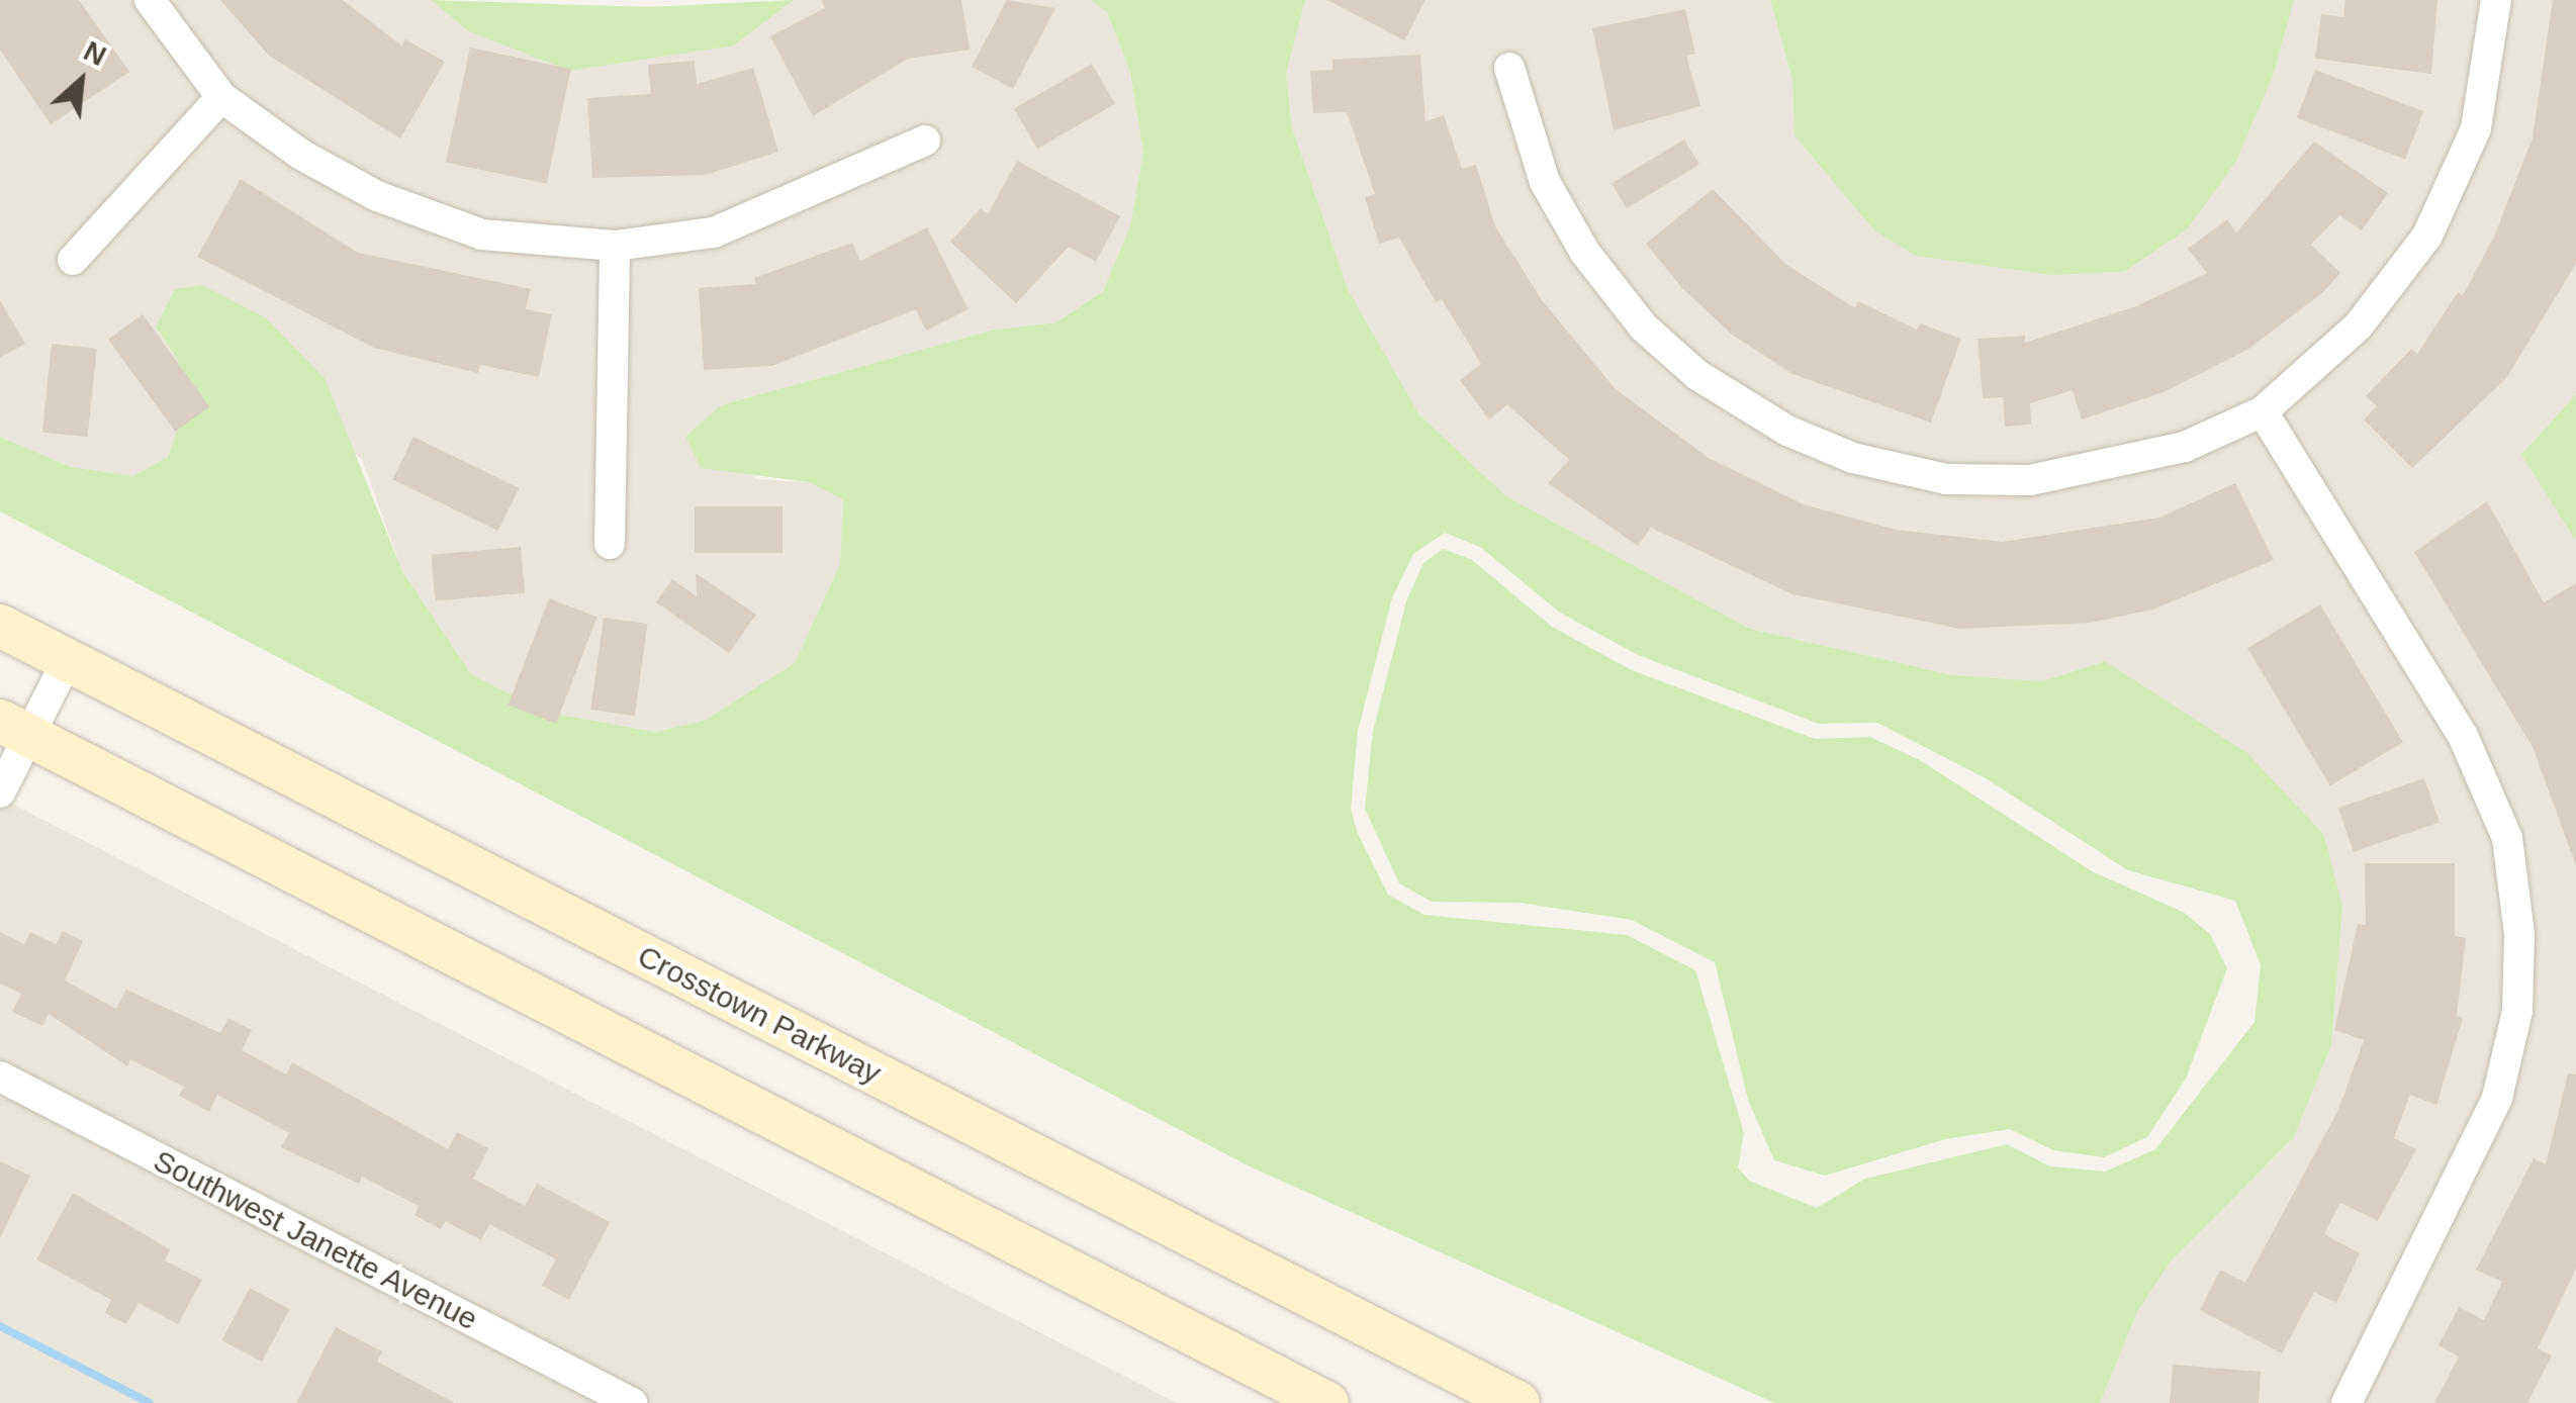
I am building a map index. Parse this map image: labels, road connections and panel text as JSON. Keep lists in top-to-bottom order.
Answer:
{
  "streets": {
    "main road": ["Crosstown Parkway"],
    "street": ["Southwest Janette Avenue"]
  },
  "north": "top right"
}
